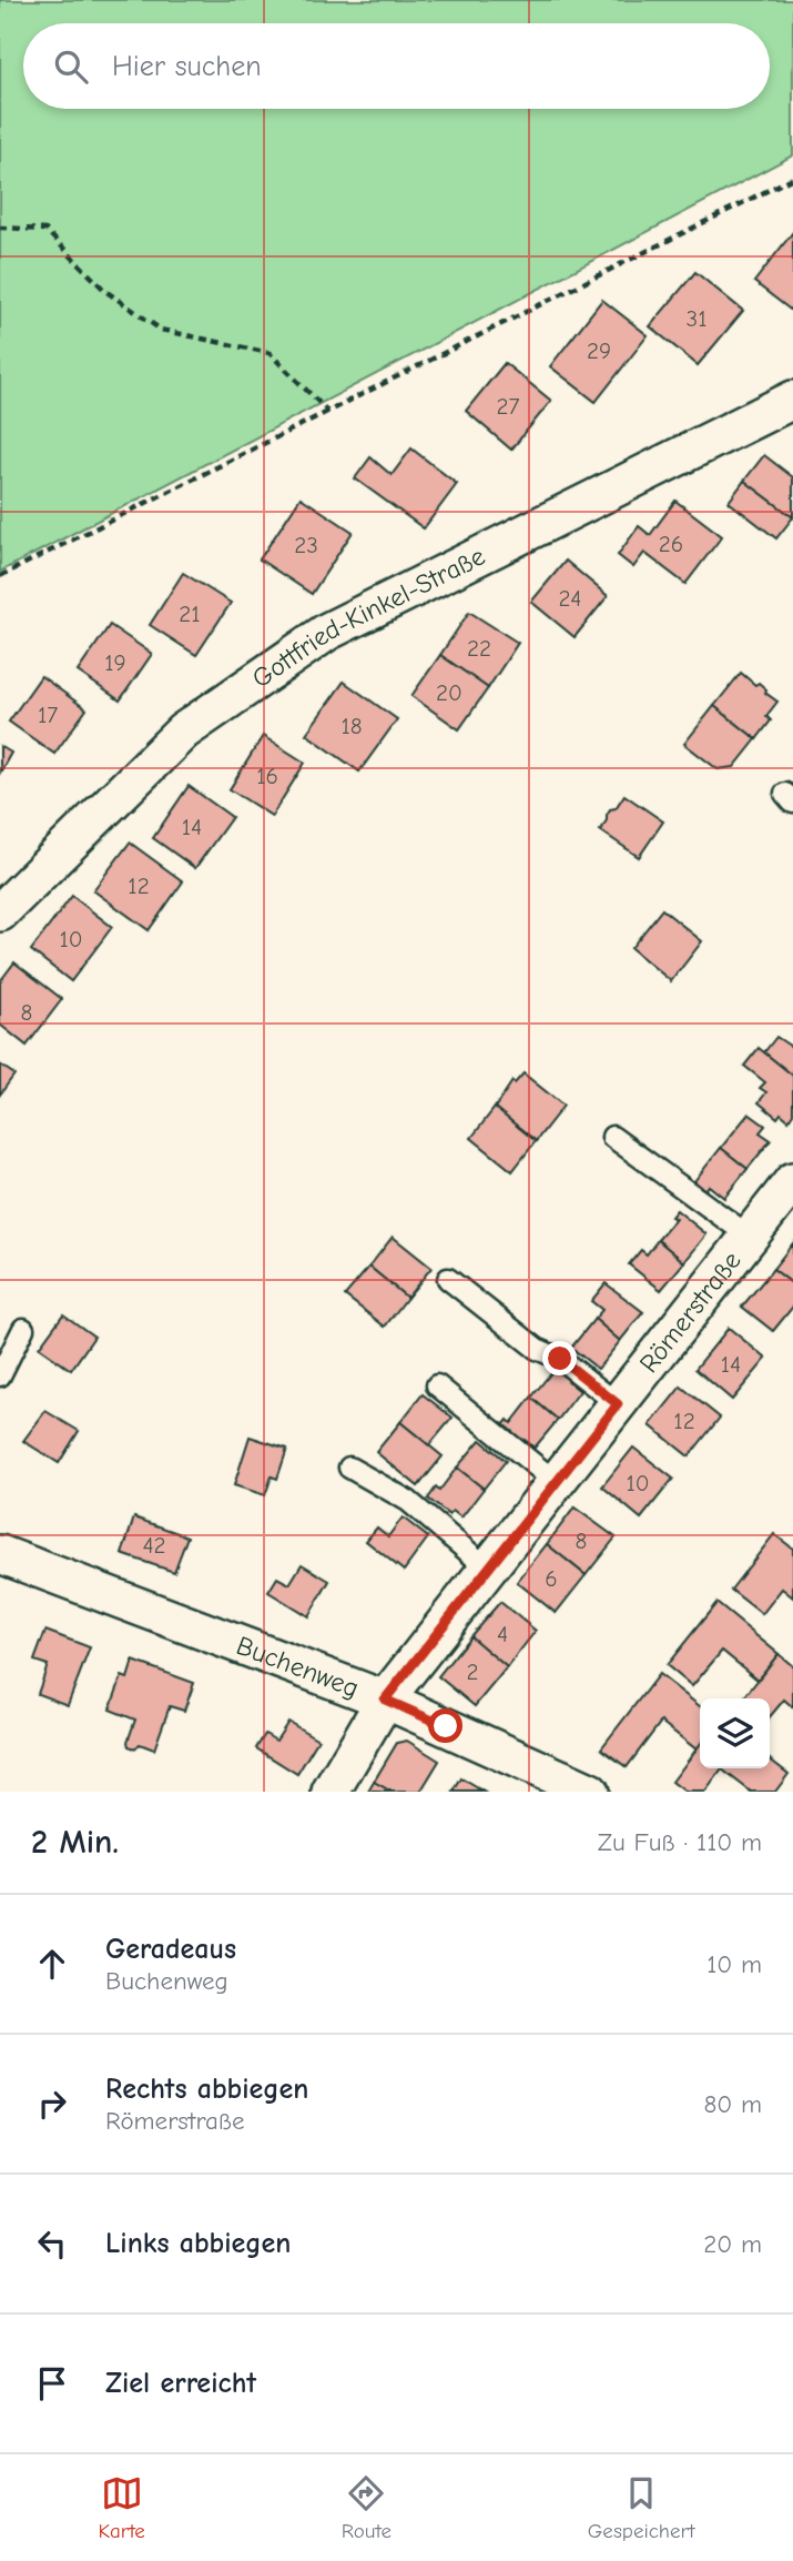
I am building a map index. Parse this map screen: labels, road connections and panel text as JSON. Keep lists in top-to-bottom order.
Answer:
{
  "streets": {
    "street": ["Gottfried-Kinkel-Straße", "Römerstraße", "Buchenweg"]
  },
  "crossings": [
    ["Römerstraße", "Buchenweg"]
  ],
  "house_numbers": [
    "31",
    "29",
    "27",
    "26",
    "23",
    "24",
    "21",
    "22",
    "19",
    "20",
    "17",
    "18",
    "16",
    "14",
    "12",
    "10",
    "8",
    "14",
    "12",
    "10",
    "8",
    "42",
    "6",
    "4",
    "2"
  ],
  "page": {
    "search": "Hier suchen",
    "heading": ["2 Min.", "Zu Fuß · 110 m"],
    "list": [
      ["Geradeaus", "Buchenweg", "10 m"],
      ["Rechts abbiegen", "Römerstraße", "80 m"],
      ["Links abbiegen", "20 m"],
      "Ziel erreicht"
    ],
    "nav": ["Karte", "Route", "Gespeichert"]
  }
}
